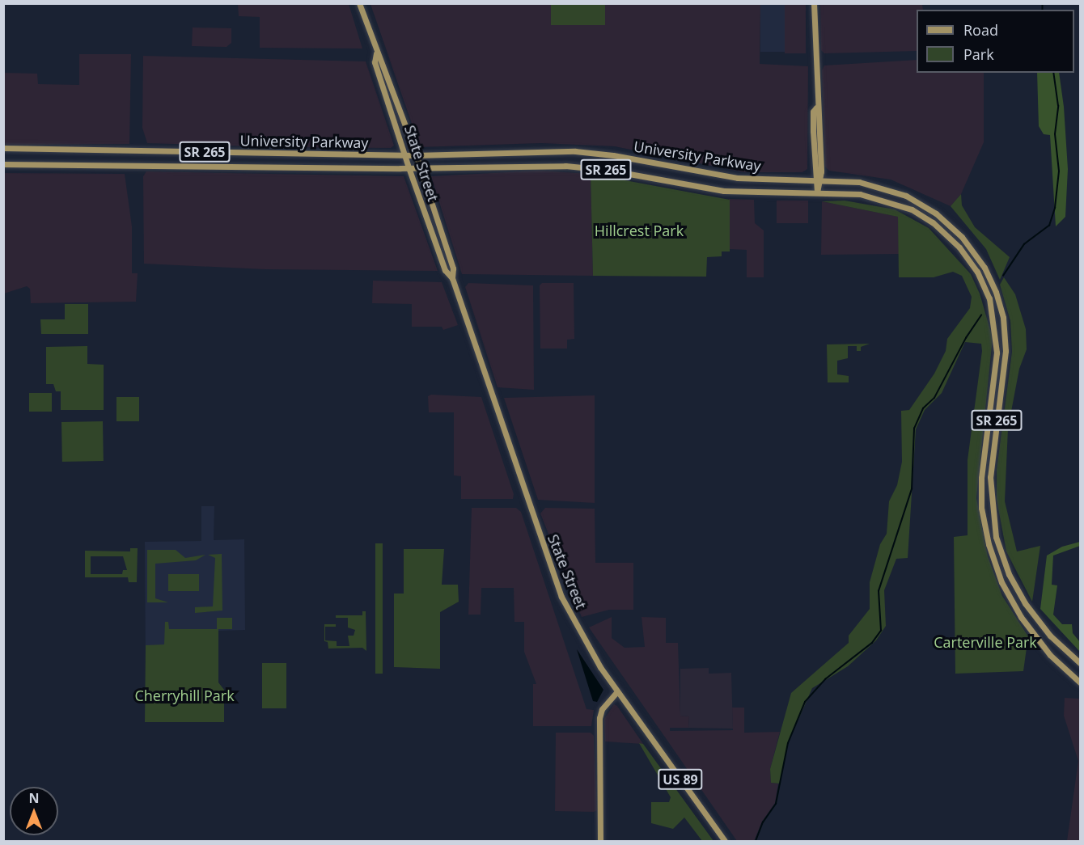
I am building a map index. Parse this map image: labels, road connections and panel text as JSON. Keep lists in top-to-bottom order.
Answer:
{
  "streets": {
    "main road": [
      "University Parkway",
      "SR 265",
      "State Street",
      "US 89"
    ]
  },
  "crossings": [
    ["University Parkway", "State Street"]
  ],
  "parks": ["Hillcrest Park", "Carterville Park", "Cherryhill Park"],
  "legend": ["Road", "Park"],
  "north": "top"
}
